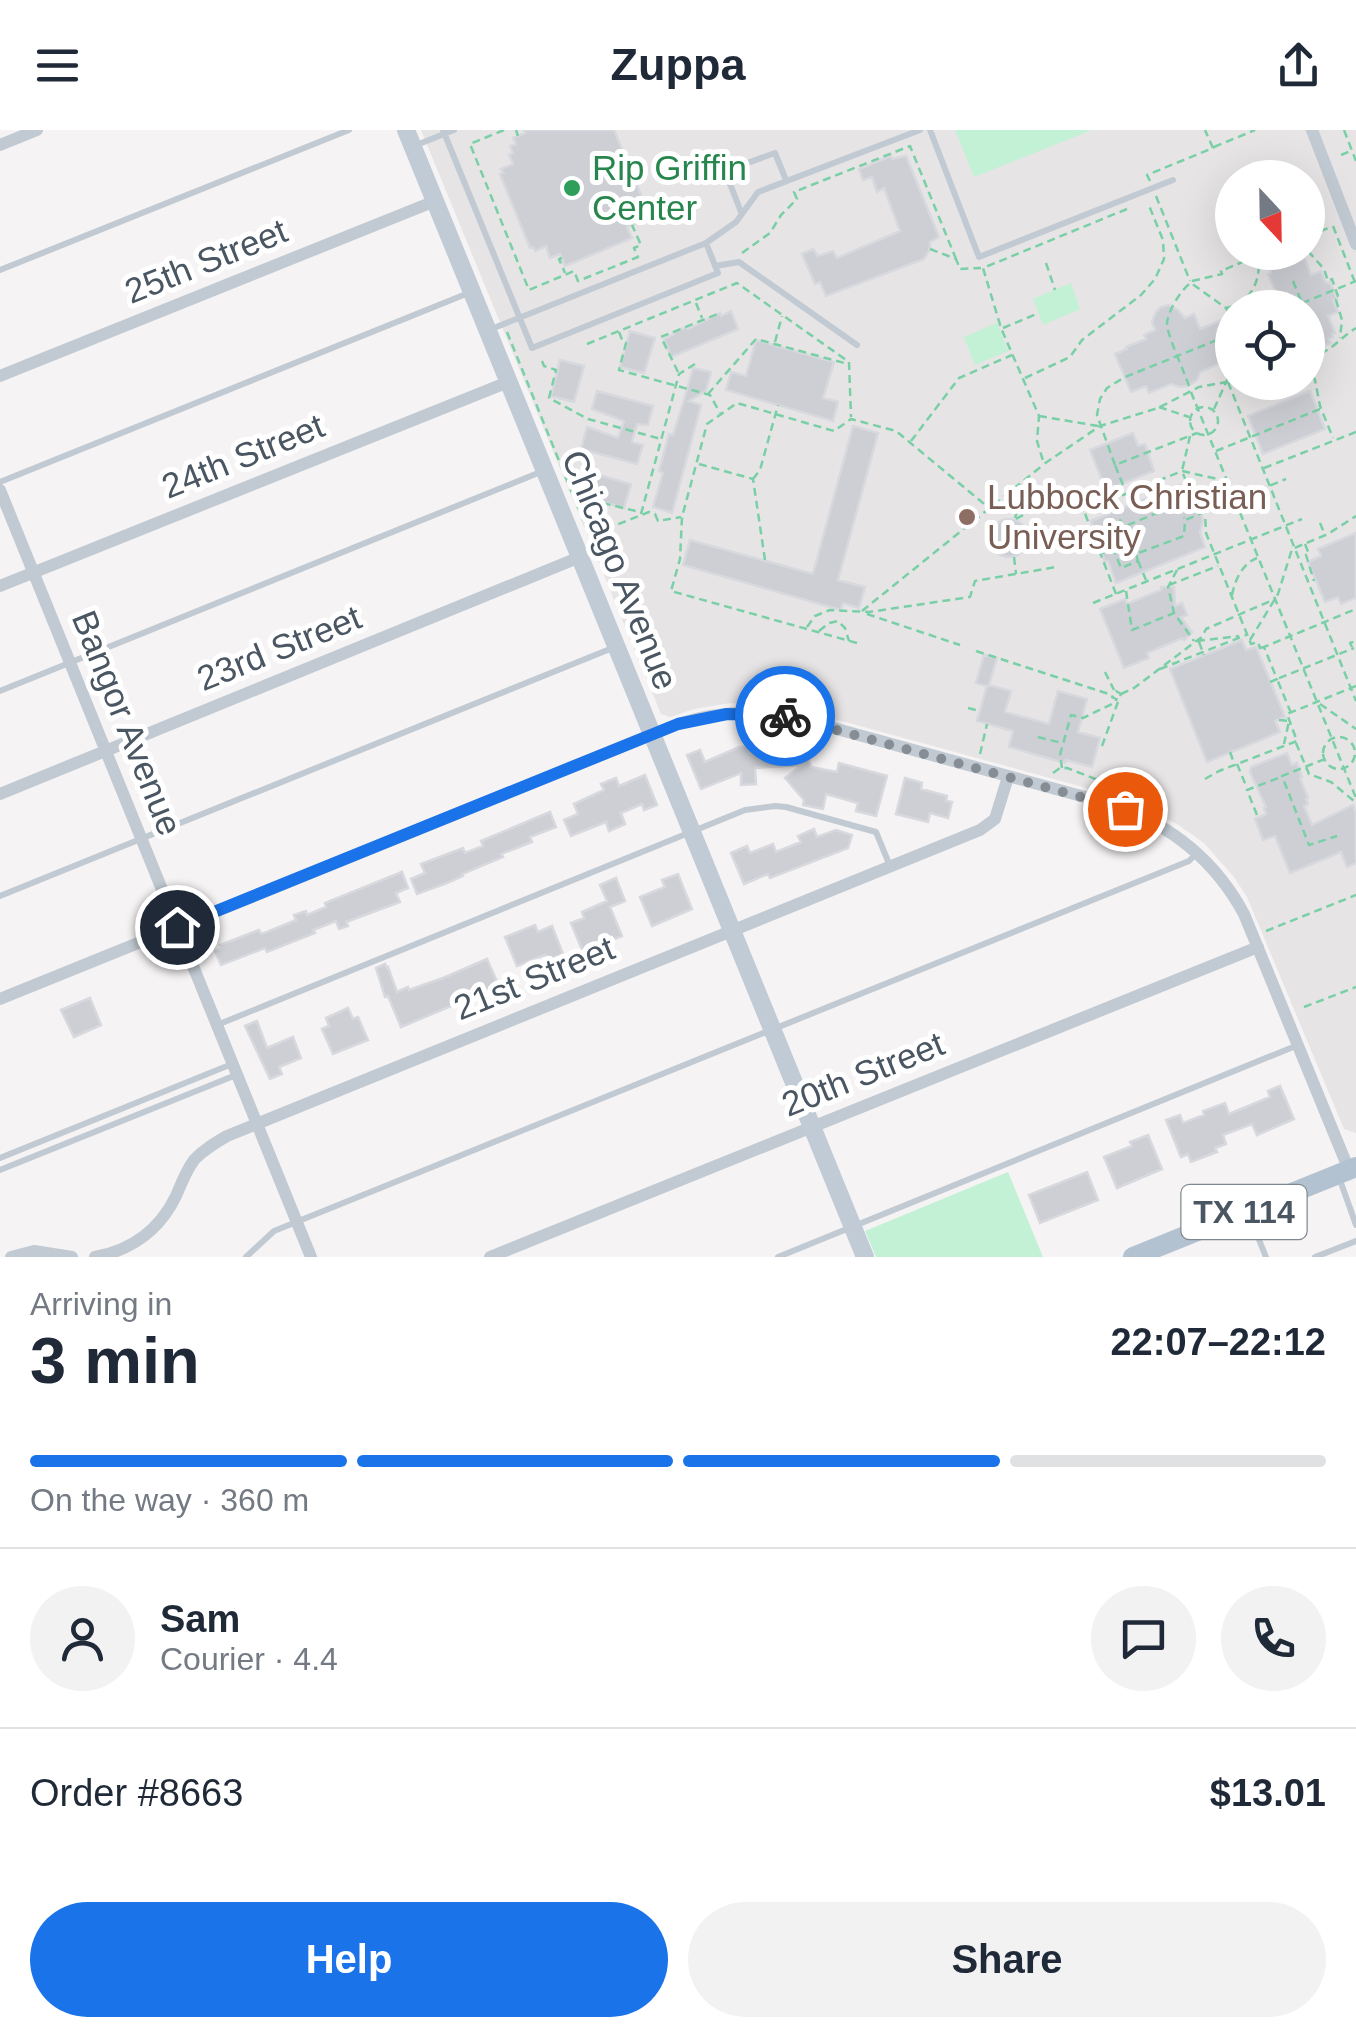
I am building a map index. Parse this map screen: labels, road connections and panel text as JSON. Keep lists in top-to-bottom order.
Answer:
{
  "streets": {
    "main road": ["TX 114"],
    "street": [
      "25th Street",
      "24th Street",
      "Chicago Avenue",
      "23rd Street",
      "Bangor Avenue",
      "21st Street",
      "20th Street"
    ]
  },
  "crossings": [
    ["25th Street", "Chicago Avenue"],
    ["24th Street", "Chicago Avenue"],
    ["24th Street", "Bangor Avenue"],
    ["Chicago Avenue", "23rd Street"],
    ["Chicago Avenue", "21st Street"],
    ["Chicago Avenue", "20th Street"],
    ["23rd Street", "Bangor Avenue"],
    ["Bangor Avenue", "21st Street"]
  ],
  "places": ["Rip Griffin Center", "Lubbock Christian University"],
  "north": "bottom",
  "page": {
    "header": "Zuppa",
    "heading": ["3 min", "Arriving in", "22:07–22:12"],
    "panel": [
      "Sam",
      "Courier · 4.4",
      "Order #8663",
      "$13.01"
    ],
    "bar": "On the way · 360 m",
    "buttons": ["Help", "Share"]
  }
}
